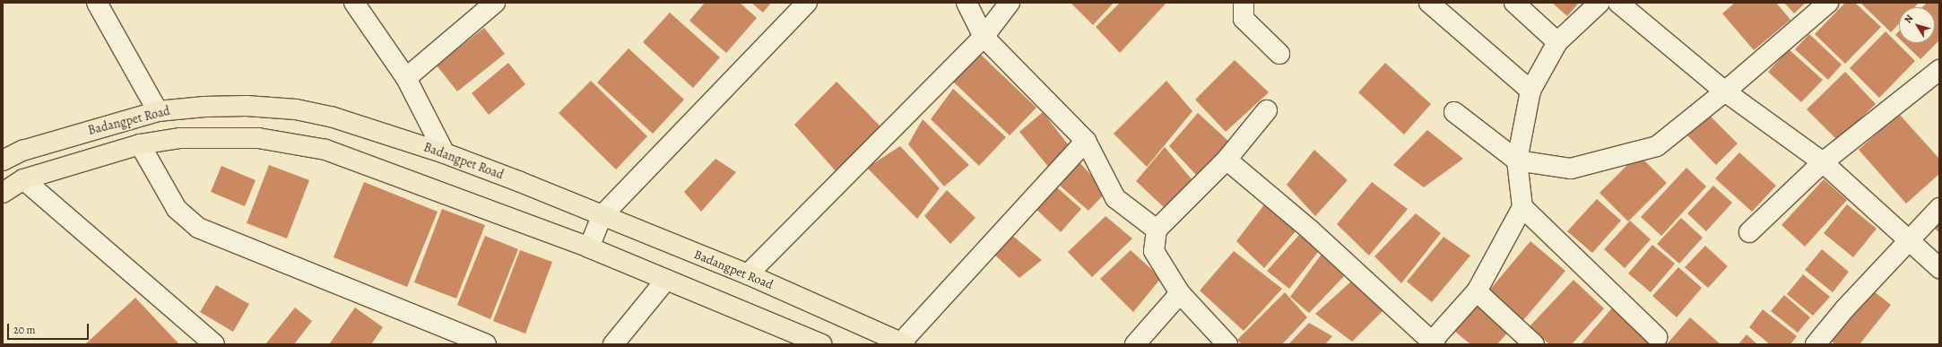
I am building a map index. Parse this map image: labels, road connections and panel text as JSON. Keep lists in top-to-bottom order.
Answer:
{
  "streets": {
    "main road": ["Badangpet Road"]
  },
  "scale_bar": "20 m",
  "north": "top left"
}
